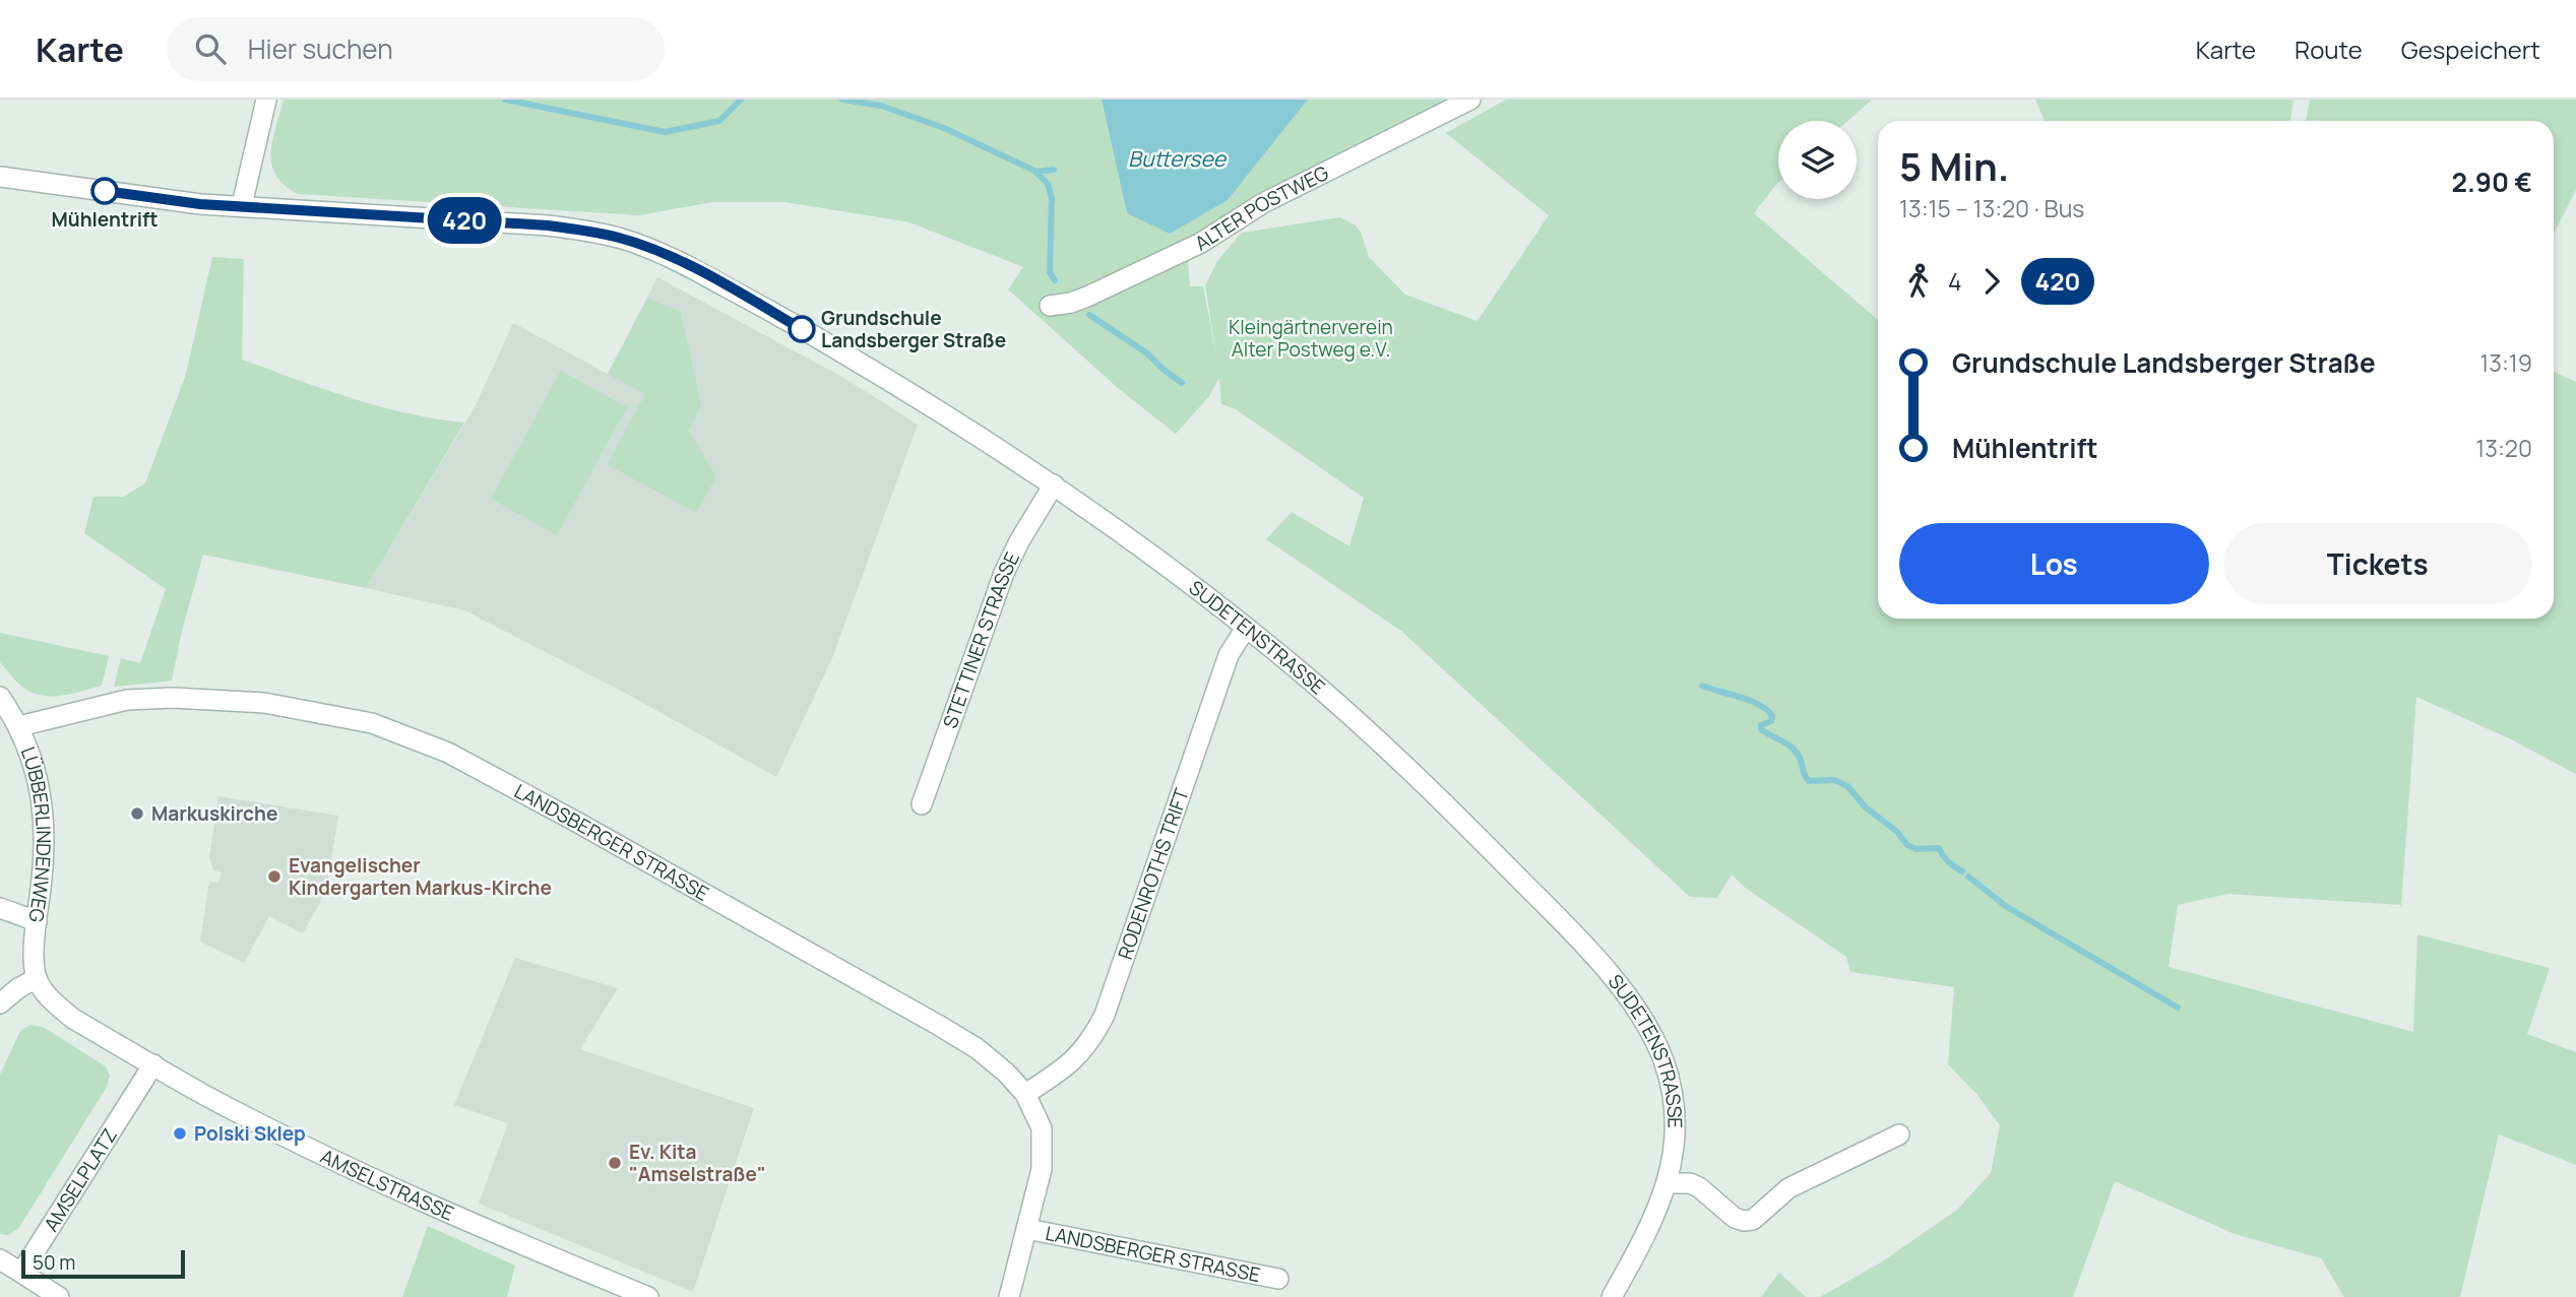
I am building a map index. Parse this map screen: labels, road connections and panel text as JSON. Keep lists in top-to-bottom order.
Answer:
{
  "streets": {
    "street": [
      "ALTER POSTWEG",
      "SUDETENSTRASSE",
      "STETTINER STRASSE",
      "LÜBBERLINDENWEG",
      "LANDSBERGER STRASSE",
      "RODENROTHS TRIFT",
      "AMSELPLATZ",
      "AMSELSTRASSE"
    ]
  },
  "crossings": [
    ["SUDETENSTRASSE", "STETTINER STRASSE"],
    ["SUDETENSTRASSE", "RODENROTHS TRIFT"],
    ["LÜBBERLINDENWEG", "LANDSBERGER STRASSE"],
    ["LÜBBERLINDENWEG", "AMSELSTRASSE"],
    ["LANDSBERGER STRASSE", "RODENROTHS TRIFT"],
    ["AMSELPLATZ", "AMSELSTRASSE"]
  ],
  "water": ["Buttersee"],
  "parks": ["Kleingärtnerverein Alter Postweg e.V."],
  "places": [
    "Mühlentrift",
    "Grundschule Landsberger Straße",
    "Markuskirche",
    "Evangelischer Kindergarten Markus-Kirche",
    "Polski Sklep",
    "Ev. Kita \"Amselstraße\""
  ],
  "lines": ["bus line 420"],
  "scale_bar": "50 m",
  "page": {
    "header": "Karte",
    "search": "Hier suchen",
    "nav": ["Karte", "Route", "Gespeichert"],
    "on_map": "420",
    "heading": ["5 Min.", "13:15 – 13:20 · Bus", "2.90 €"],
    "legs": ["4", "420"],
    "list": [
      {
        "name": "Grundschule Landsberger Straße",
        "value": "13:19"
      },
      {
        "name": "Mühlentrift",
        "value": "13:20"
      }
    ],
    "buttons": ["Los", "Tickets"],
    "scale": "50 m"
  }
}
